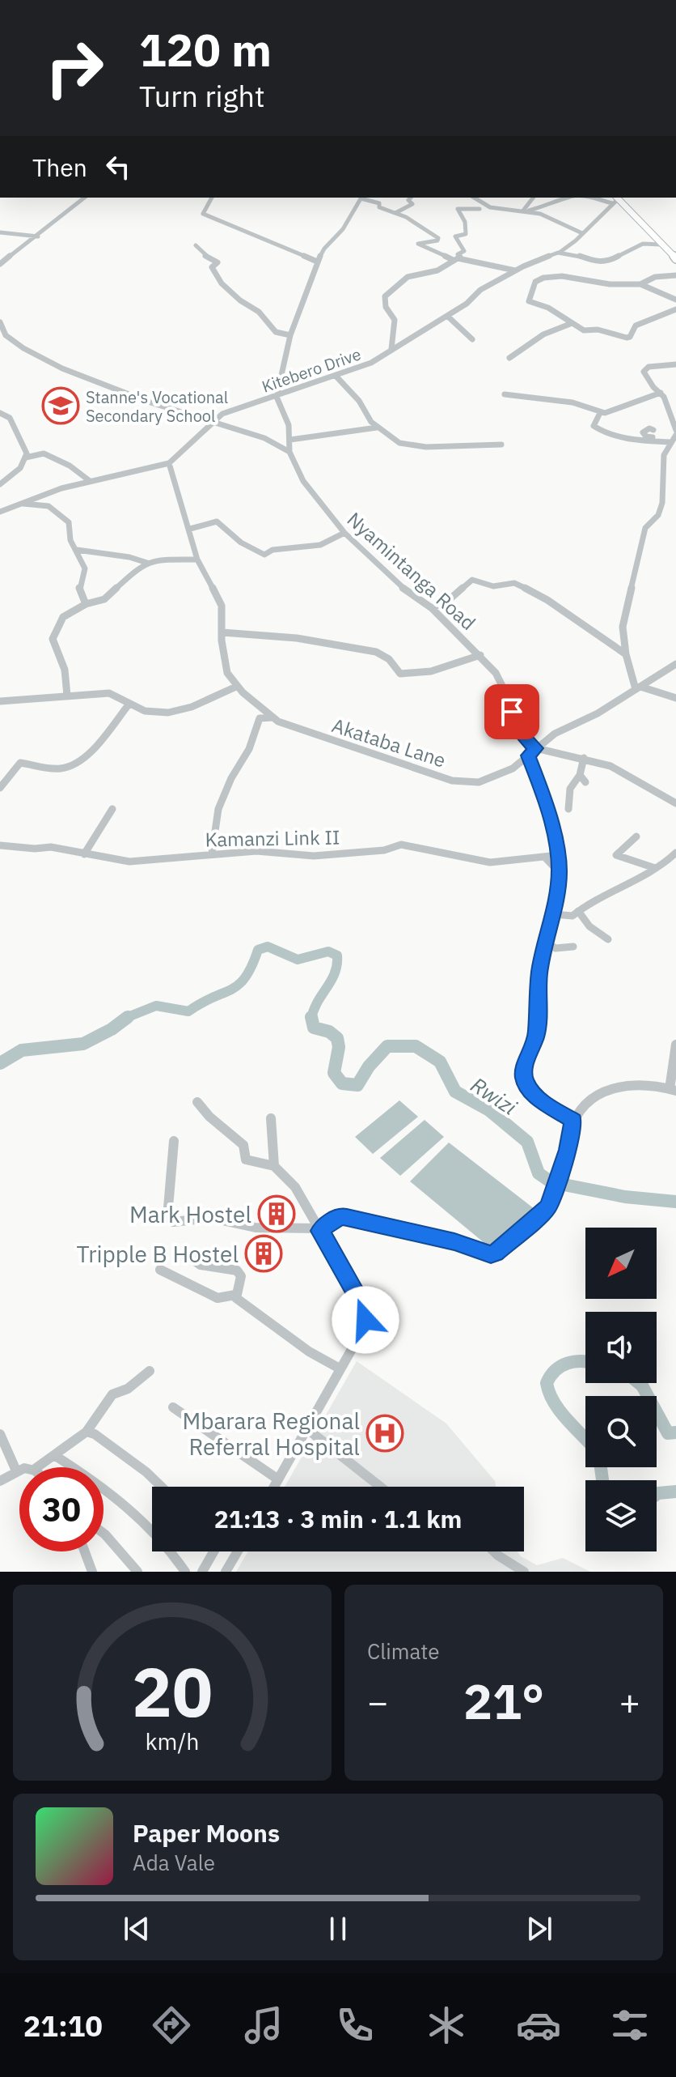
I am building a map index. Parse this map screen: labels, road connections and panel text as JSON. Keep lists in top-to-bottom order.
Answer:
{
  "streets": {
    "street": [
      "Kitebero Drive",
      "Nyamintanga Road",
      "Akataba Lane",
      "Kamanzi Link II"
    ]
  },
  "crossings": [
    ["Nyamintanga Road", "Akataba Lane"]
  ],
  "water": ["Rwizi"],
  "places": {
    "school or university": ["Stanne's Vocational Secondary School"],
    "building": ["Mark Hostel", "Tripple B Hostel"],
    "hospital": ["Mbarara Regional Referral Hospital"]
  },
  "north": "bottom left",
  "page": {
    "turn": ["120 m", "Turn right"],
    "then": "Then",
    "limit": "30",
    "trip": "21:13 · 3 min · 1.1 km",
    "tile": "Climate",
    "heat": ["−", "21°", "+"],
    "song": ["Paper Moons", "Ada Vale"],
    "tabs": "21:10",
    "gauge": ["20", "km/h"]
  }
}
